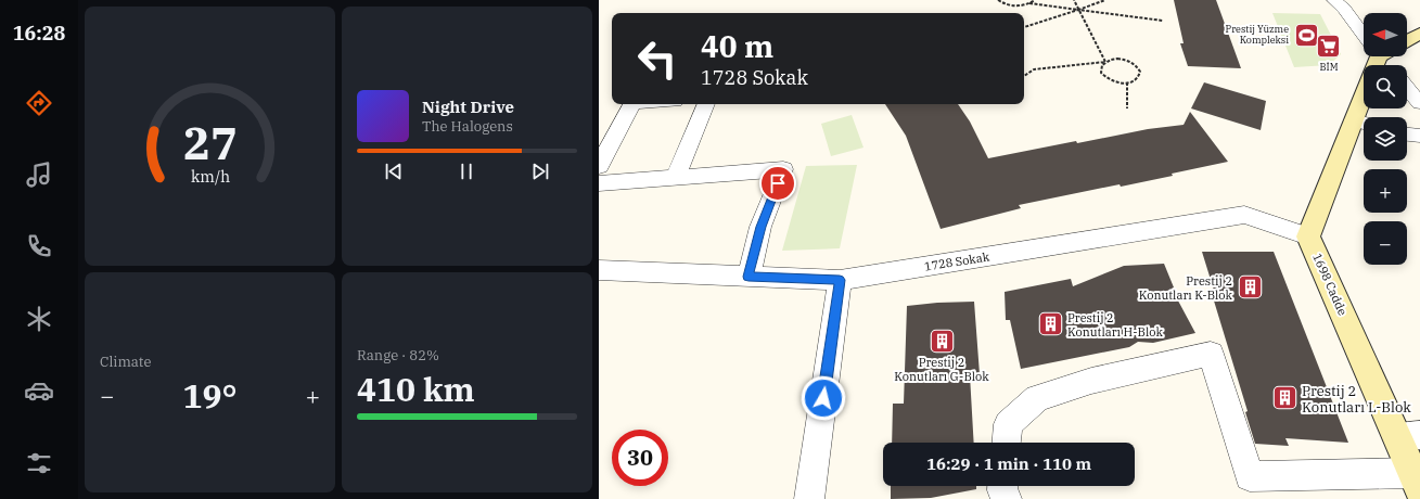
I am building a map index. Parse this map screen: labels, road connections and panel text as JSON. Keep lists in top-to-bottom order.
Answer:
{
  "streets": {
    "street": ["1728 Sokak", "1698 Cadde"]
  },
  "crossings": [
    ["1728 Sokak", "1698 Cadde"]
  ],
  "places": {
    "sports": ["Prestij Yüzme Kompleksi"],
    "supermarket": ["BİM"],
    "building": [
      "Prestij 2 Konutları K-Blok",
      "Prestij 2 Konutları H-Blok",
      "Prestij 2 Konutları G-Blok",
      "Prestij 2 Konutları L-Blok"
    ]
  },
  "north": "left",
  "page": {
    "tabs": "16:28",
    "map_buttons": ["+", "−"],
    "turn": ["40 m", "1728 Sokak"],
    "song": ["Night Drive", "The Halogens"],
    "tile": [
      "Climate",
      ["Range · 82%", "410 km"]
    ],
    "heat": ["−", "19°", "+"],
    "limit": "30",
    "trip": "16:29 · 1 min · 110 m",
    "gauge": ["27", "km/h"]
  }
}
